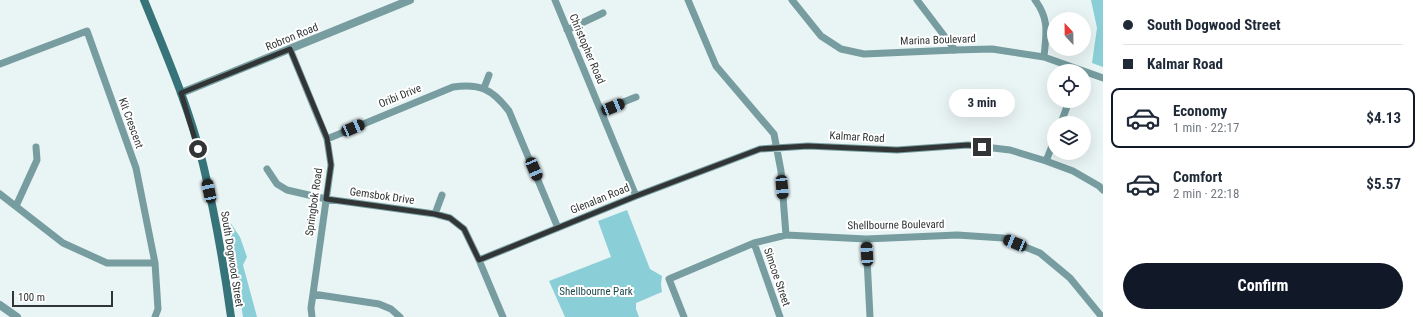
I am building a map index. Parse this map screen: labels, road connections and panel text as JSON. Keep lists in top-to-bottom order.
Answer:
{
  "streets": {
    "main road": ["South Dogwood Street"],
    "street": [
      "Robron Road",
      "Marina Boulevard",
      "Christopher Road",
      "Oribi Drive",
      "Kit Crescent",
      "Kalmar Road",
      "Gemsbok Drive",
      "Glenalan Road",
      "Springbok Road",
      "Shellbourne Boulevard",
      "Simcoe Street"
    ]
  },
  "crossings": [
    ["Robron Road", "Springbok Road"],
    ["Robron Road", "South Dogwood Street"],
    ["Christopher Road", "Glenalan Road"],
    ["Oribi Drive", "Glenalan Road"],
    ["Oribi Drive", "Springbok Road"],
    ["Kalmar Road", "Glenalan Road"],
    ["Gemsbok Drive", "Glenalan Road"],
    ["Gemsbok Drive", "Springbok Road"],
    ["Shellbourne Boulevard", "Simcoe Street"]
  ],
  "parks": ["Shellbourne Park"],
  "scale_bar": "100 m",
  "north": "top",
  "page": {
    "banner": ["South Dogwood Street", "Kalmar Road"],
    "list": [
      {
        "name": "Economy",
        "note": "1 min · 22:17",
        "value": "$4.13"
      },
      {
        "name": "Comfort",
        "note": "2 min · 22:18",
        "value": "$5.57"
      }
    ],
    "bubble": "3 min",
    "buttons": "Confirm",
    "scale": "100 m"
  }
}
